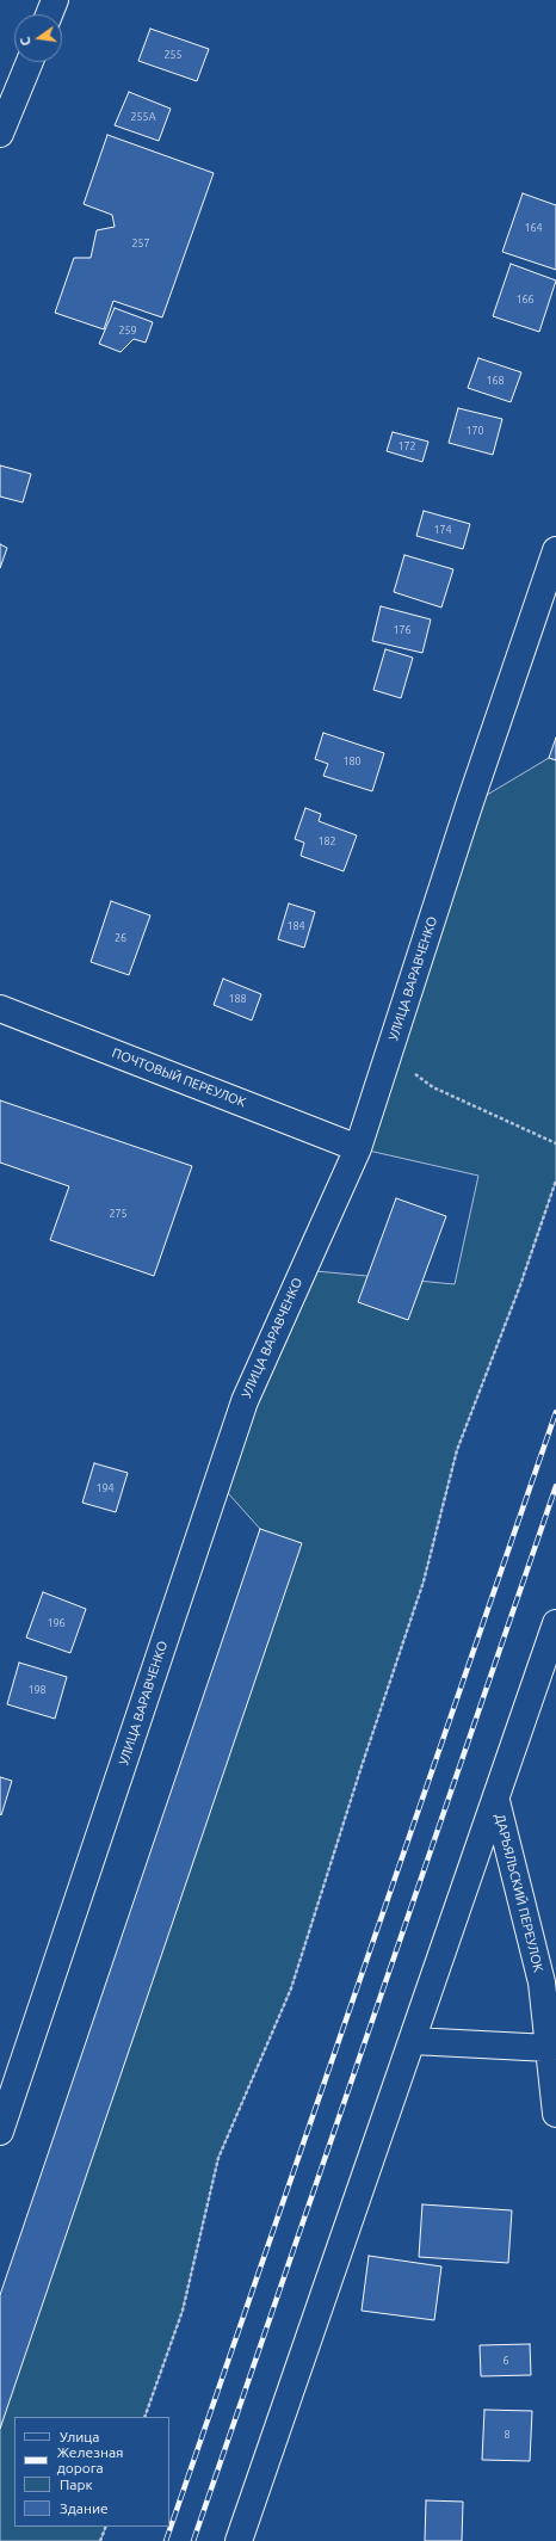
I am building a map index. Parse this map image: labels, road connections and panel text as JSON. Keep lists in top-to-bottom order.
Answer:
{
  "streets": {
    "street": ["УЛИЦА ВАРАВЧЕНКО", "ПОЧТОВЫЙ ПЕРЕУЛОК", "ДАРЬЯЛЬСКИЙ ПЕРЕУЛОК"]
  },
  "crossings": [
    ["УЛИЦА ВАРАВЧЕНКО", "ПОЧТОВЫЙ ПЕРЕУЛОК"]
  ],
  "house_numbers": [
    "255",
    "255А",
    "164",
    "257",
    "166",
    "259",
    "168",
    "170",
    "172",
    "174",
    "176",
    "180",
    "182",
    "184",
    "26",
    "188",
    "275",
    "194",
    "196",
    "198",
    "6",
    "8"
  ],
  "legend": [
    "Улица",
    "Железная дорога",
    "Парк",
    "Здание"
  ],
  "north": "left"
}
